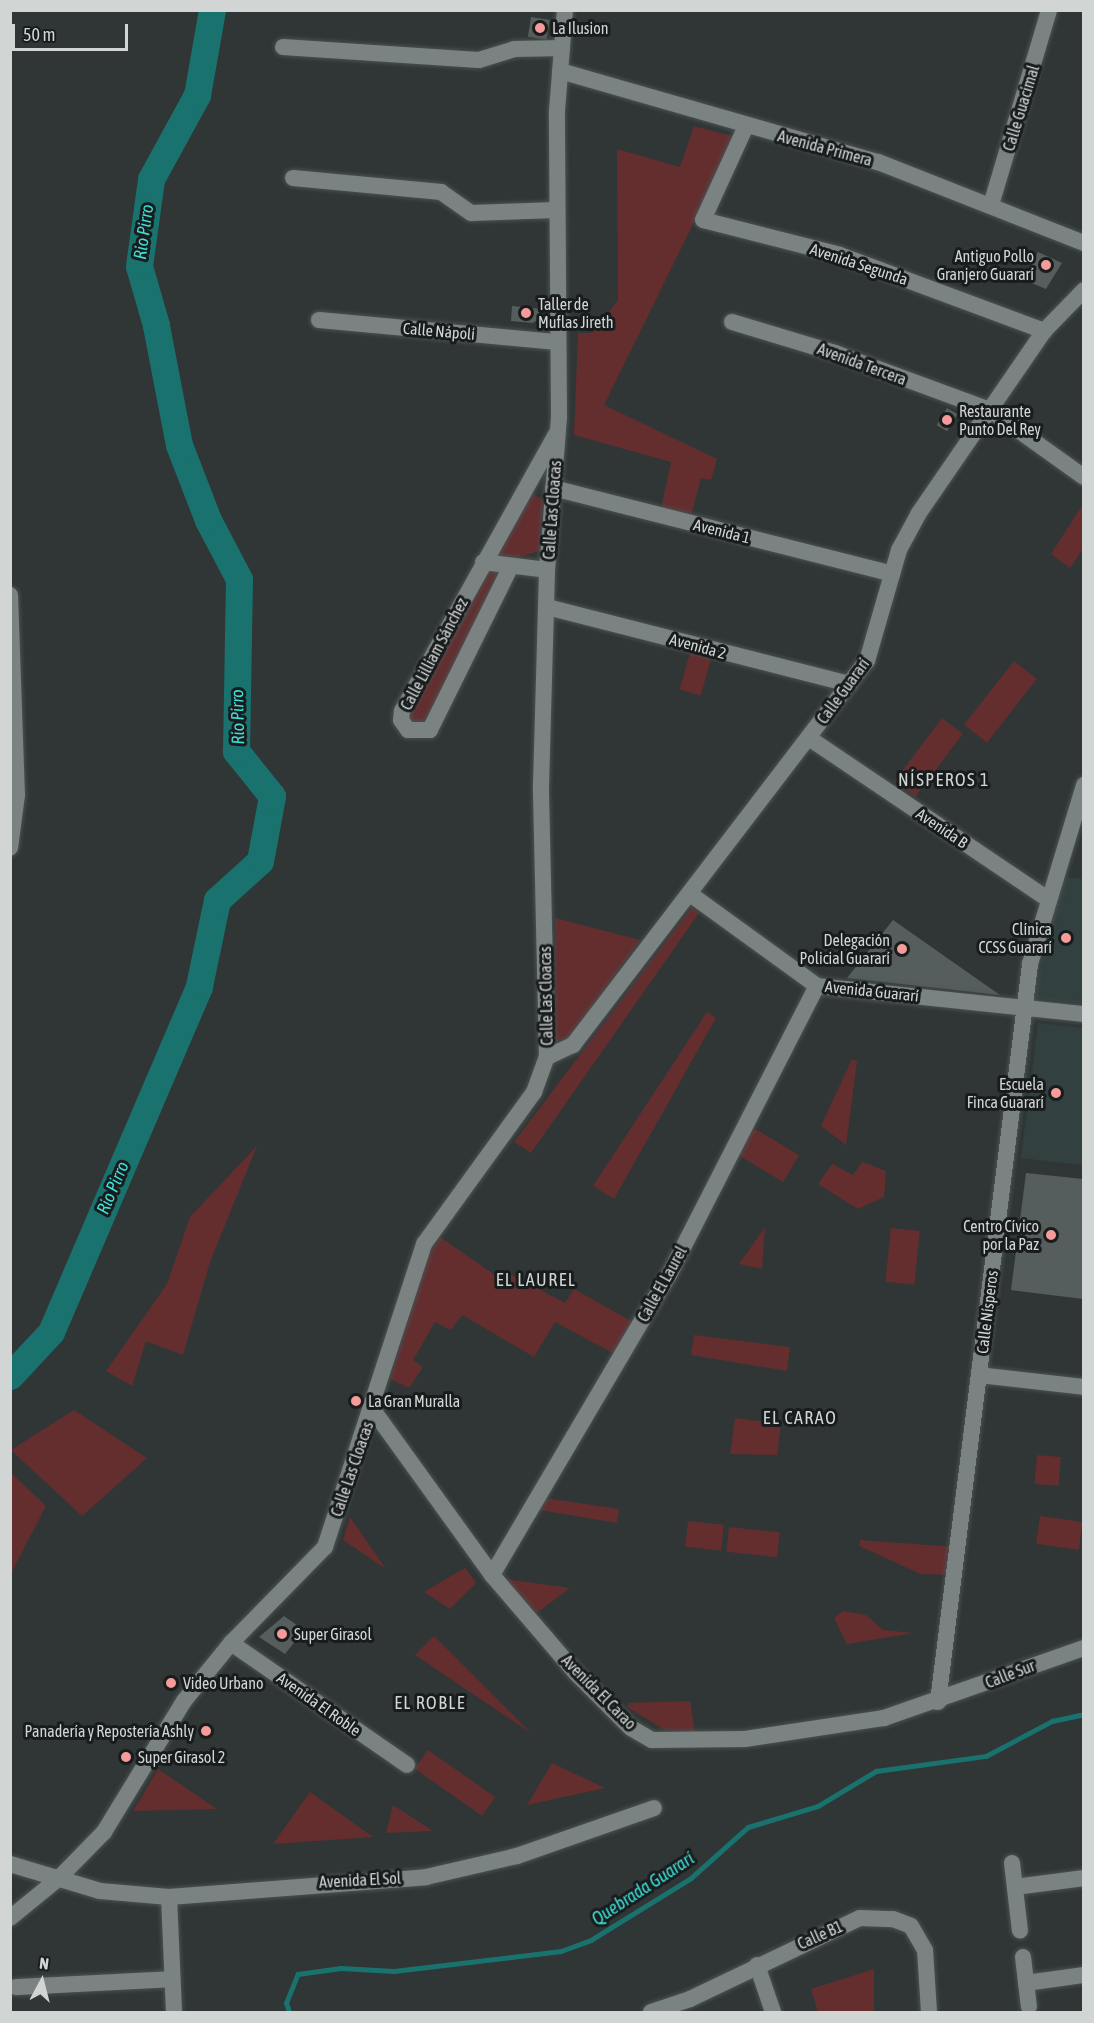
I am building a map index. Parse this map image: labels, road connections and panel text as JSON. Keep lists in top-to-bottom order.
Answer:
{
  "streets": {
    "street": [
      "Calle Guacimal",
      "Avenida Primera",
      "Avenida Segunda",
      "Calle Nápoli",
      "Avenida Tercera",
      "Calle Las Cloacas",
      "Avenida 1",
      "Avenida 2",
      "Calle Lilliam Sánchez",
      "Calle Guararí",
      "Avenida B",
      "Avenida Guararí",
      "Calle El Laurel",
      "Calle Nísperos",
      "Calle Sur",
      "Avenida El Carao",
      "Avenida El Roble",
      "Avenida El Sol",
      "Calle B1"
    ]
  },
  "crossings": [
    ["Calle Guacimal", "Avenida Primera"],
    ["Avenida Primera", "Avenida Segunda"],
    ["Avenida Primera", "Calle Las Cloacas"],
    ["Avenida Segunda", "Calle Guararí"],
    ["Calle Nápoli", "Calle Las Cloacas"],
    ["Avenida Tercera", "Calle Guararí"],
    ["Calle Las Cloacas", "Avenida 1"],
    ["Calle Las Cloacas", "Avenida 2"],
    ["Calle Las Cloacas", "Calle Lilliam Sánchez"],
    ["Calle Las Cloacas", "Calle Guararí"],
    ["Calle Las Cloacas", "Avenida El Carao"],
    ["Calle Las Cloacas", "Avenida El Roble"],
    ["Calle Las Cloacas", "Avenida El Sol"],
    ["Avenida 1", "Calle Guararí"],
    ["Avenida 2", "Calle Guararí"],
    ["Calle Guararí", "Avenida B"],
    ["Calle Guararí", "Avenida Guararí"],
    ["Avenida B", "Calle Nísperos"],
    ["Avenida Guararí", "Calle El Laurel"],
    ["Avenida Guararí", "Calle Nísperos"],
    ["Calle El Laurel", "Avenida El Carao"],
    ["Calle Nísperos", "Calle Sur"],
    ["Calle Nísperos", "Avenida El Carao"],
    ["Calle Sur", "Avenida El Carao"]
  ],
  "districts": [
    "NÍSPEROS 1",
    "EL LAUREL",
    "EL CARAO",
    "EL ROBLE"
  ],
  "water": ["Rio Pirro", "Quebrada Guararí"],
  "places": [
    "La Ilusion",
    "Antiguo Pollo Granjero Guararí",
    "Taller de Muflas Jireth",
    "Restaurante Punto Del Rey",
    "Clínica CCSS Guararí",
    "Delegación Policial Guararí",
    "Escuela Finca Guararí",
    "Centro Cívico por la Paz",
    "La Gran Muralla",
    "Super Girasol",
    "Video Urbano",
    "Panadería y Repostería Ashly",
    "Super Girasol 2"
  ],
  "scale_bar": "50 m",
  "north": "top"
}
